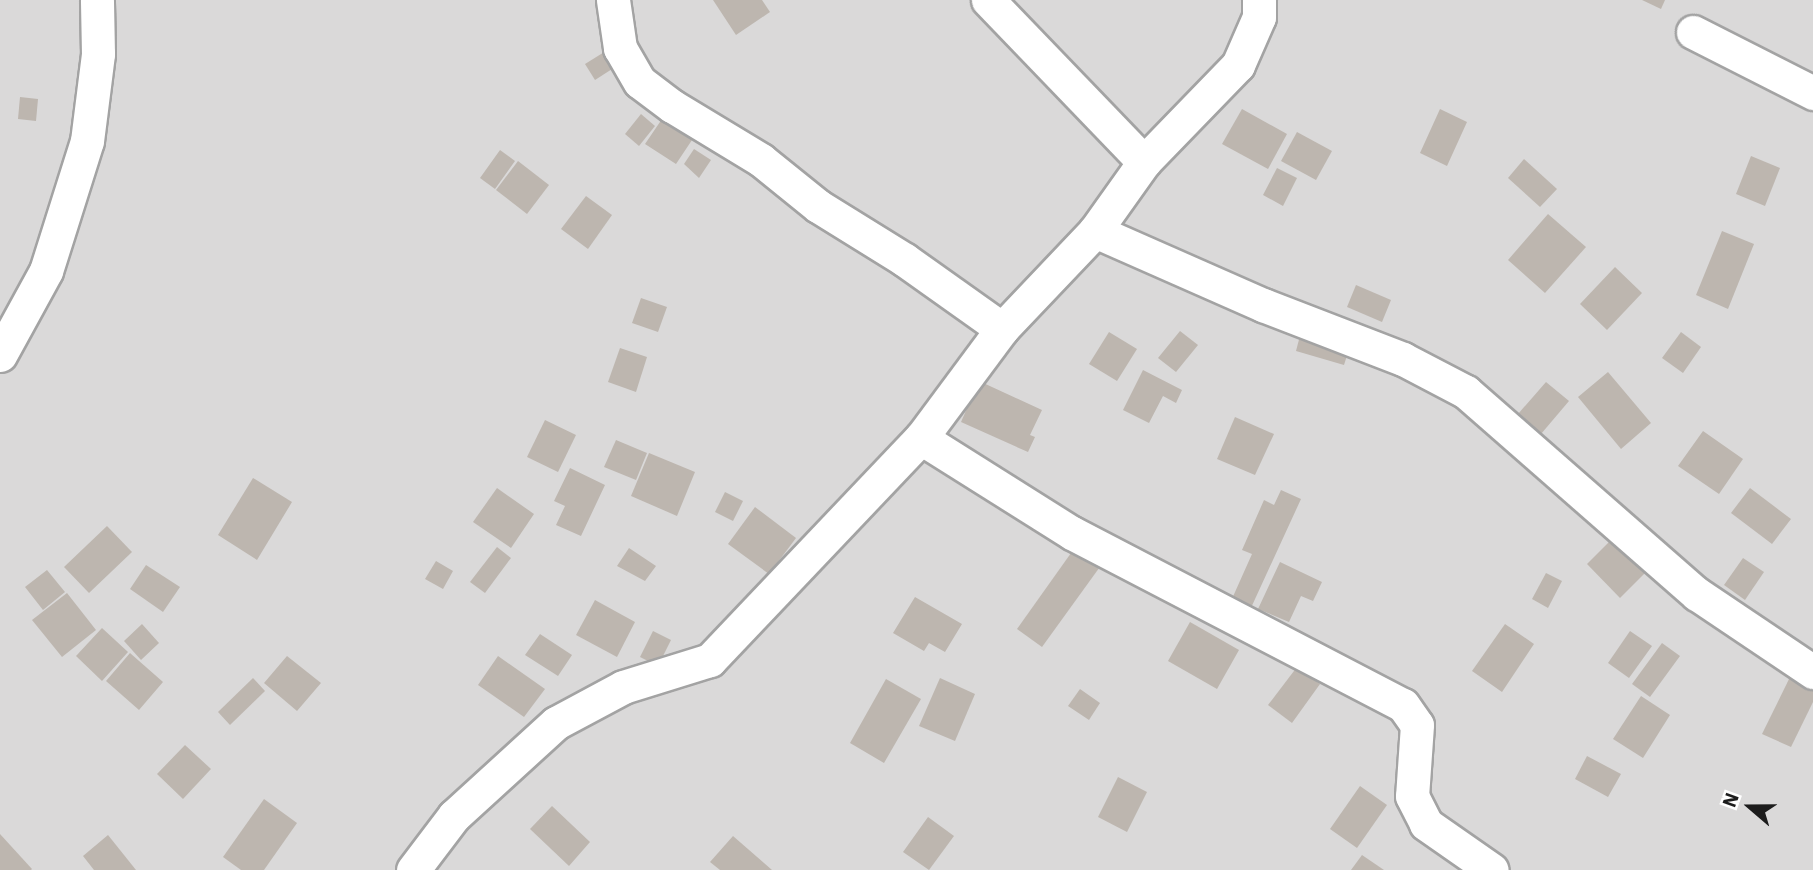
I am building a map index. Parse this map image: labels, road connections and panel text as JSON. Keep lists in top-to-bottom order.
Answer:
{
  "north": "left"
}
